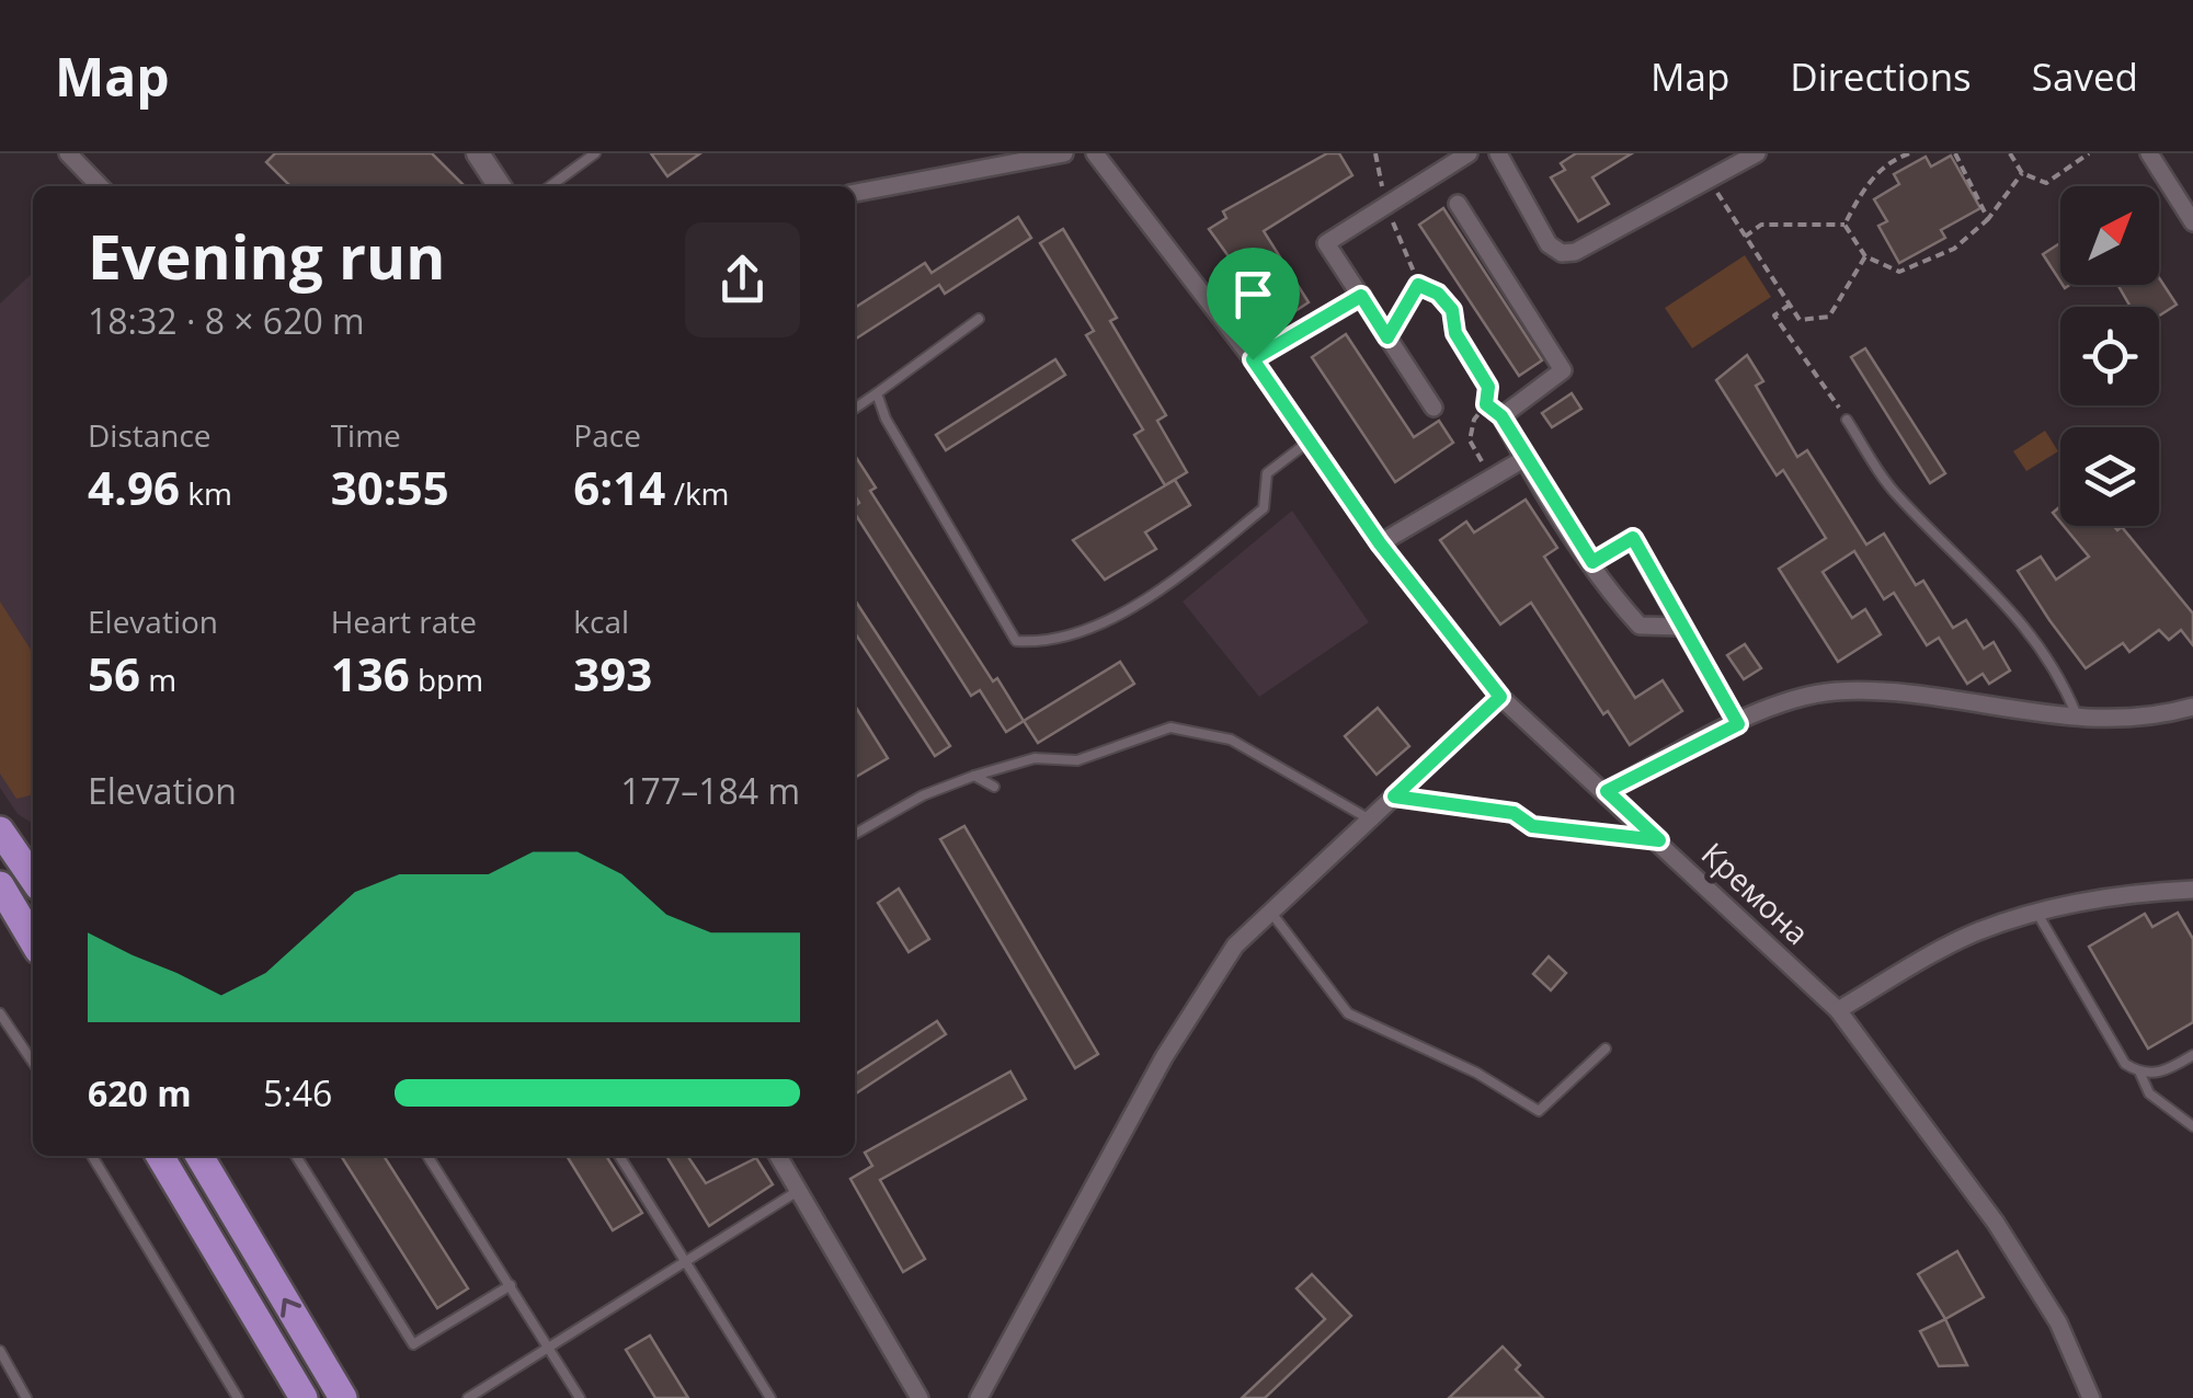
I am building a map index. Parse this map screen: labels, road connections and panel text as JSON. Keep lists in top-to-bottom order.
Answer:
{
  "streets": {
    "street": ["Кремона"]
  },
  "north": "top right",
  "page": {
    "header": "Map",
    "nav": ["Map", "Directions", "Saved"],
    "heading": ["Evening run", "18:32 · 8 × 620 m"],
    "stats": [
      ["Distance", "4.96 km"],
      ["Time", "30:55"],
      ["Pace", "6:14 /km"],
      ["Elevation", "56 m"],
      ["Heart rate", "136 bpm"],
      ["kcal", "393"]
    ],
    "chart": ["Elevation", "177–184 m"],
    "list": [
      {
        "name": "620 m",
        "note": "5:46"
      }
    ]
  }
}
